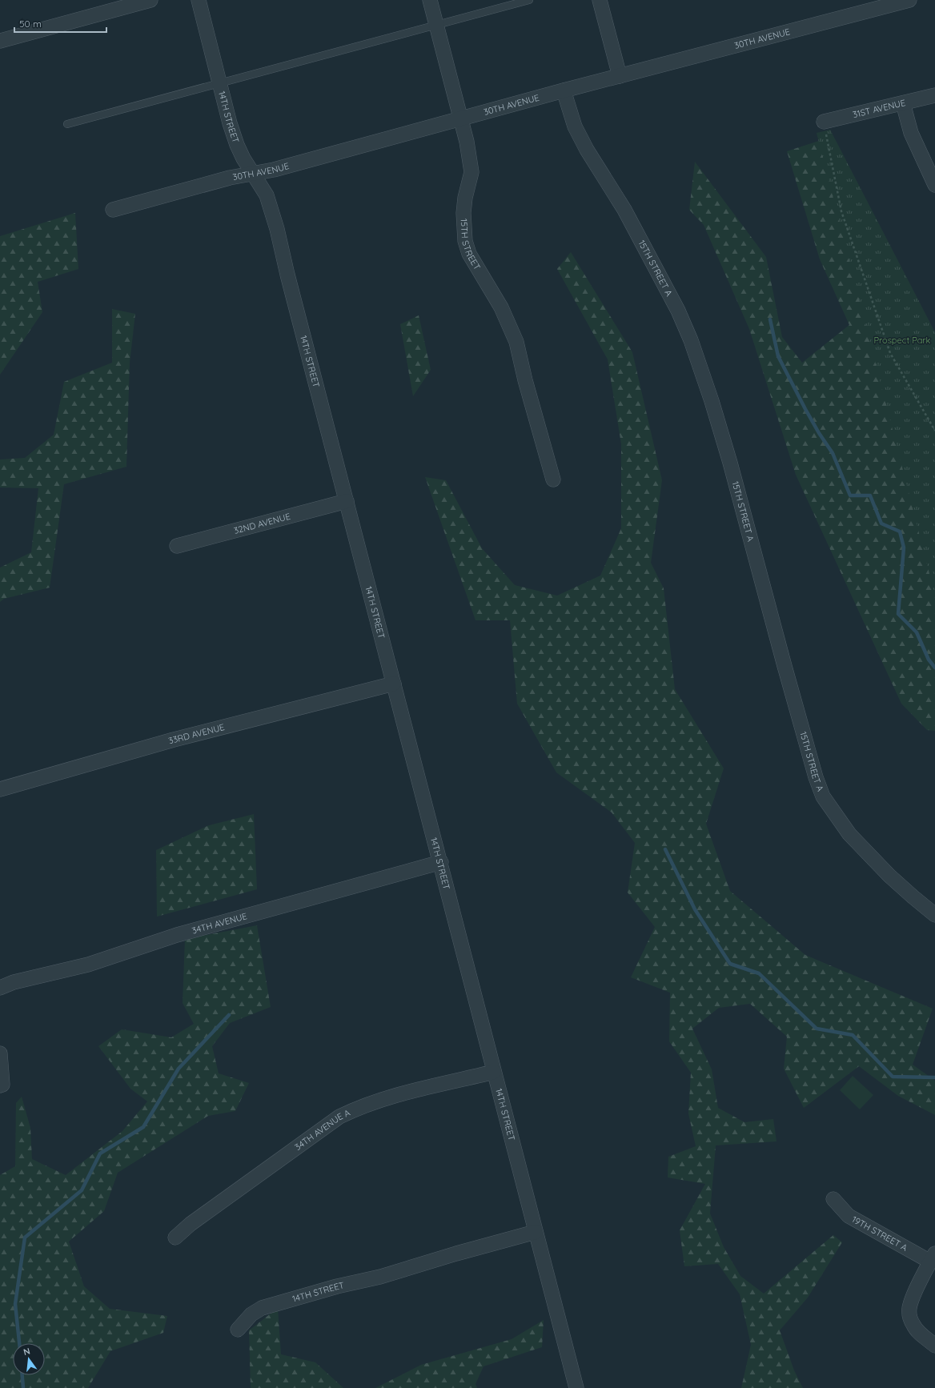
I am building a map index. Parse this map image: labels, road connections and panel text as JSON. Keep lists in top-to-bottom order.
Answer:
{
  "streets": {
    "street": [
      "30TH AVENUE",
      "31ST AVENUE",
      "14TH STREET",
      "15TH STREET",
      "15TH STREET A",
      "32ND AVENUE",
      "33RD AVENUE",
      "34TH AVENUE",
      "34TH AVENUE A",
      "19TH STREET A"
    ]
  },
  "crossings": [
    ["30TH AVENUE", "14TH STREET"],
    ["30TH AVENUE", "15TH STREET"],
    ["30TH AVENUE", "15TH STREET A"],
    ["14TH STREET", "32ND AVENUE"],
    ["14TH STREET", "33RD AVENUE"],
    ["14TH STREET", "34TH AVENUE"],
    ["14TH STREET", "34TH AVENUE A"]
  ],
  "parks": ["Prospect Park"],
  "scale_bar": "50 m",
  "north": "top"
}
